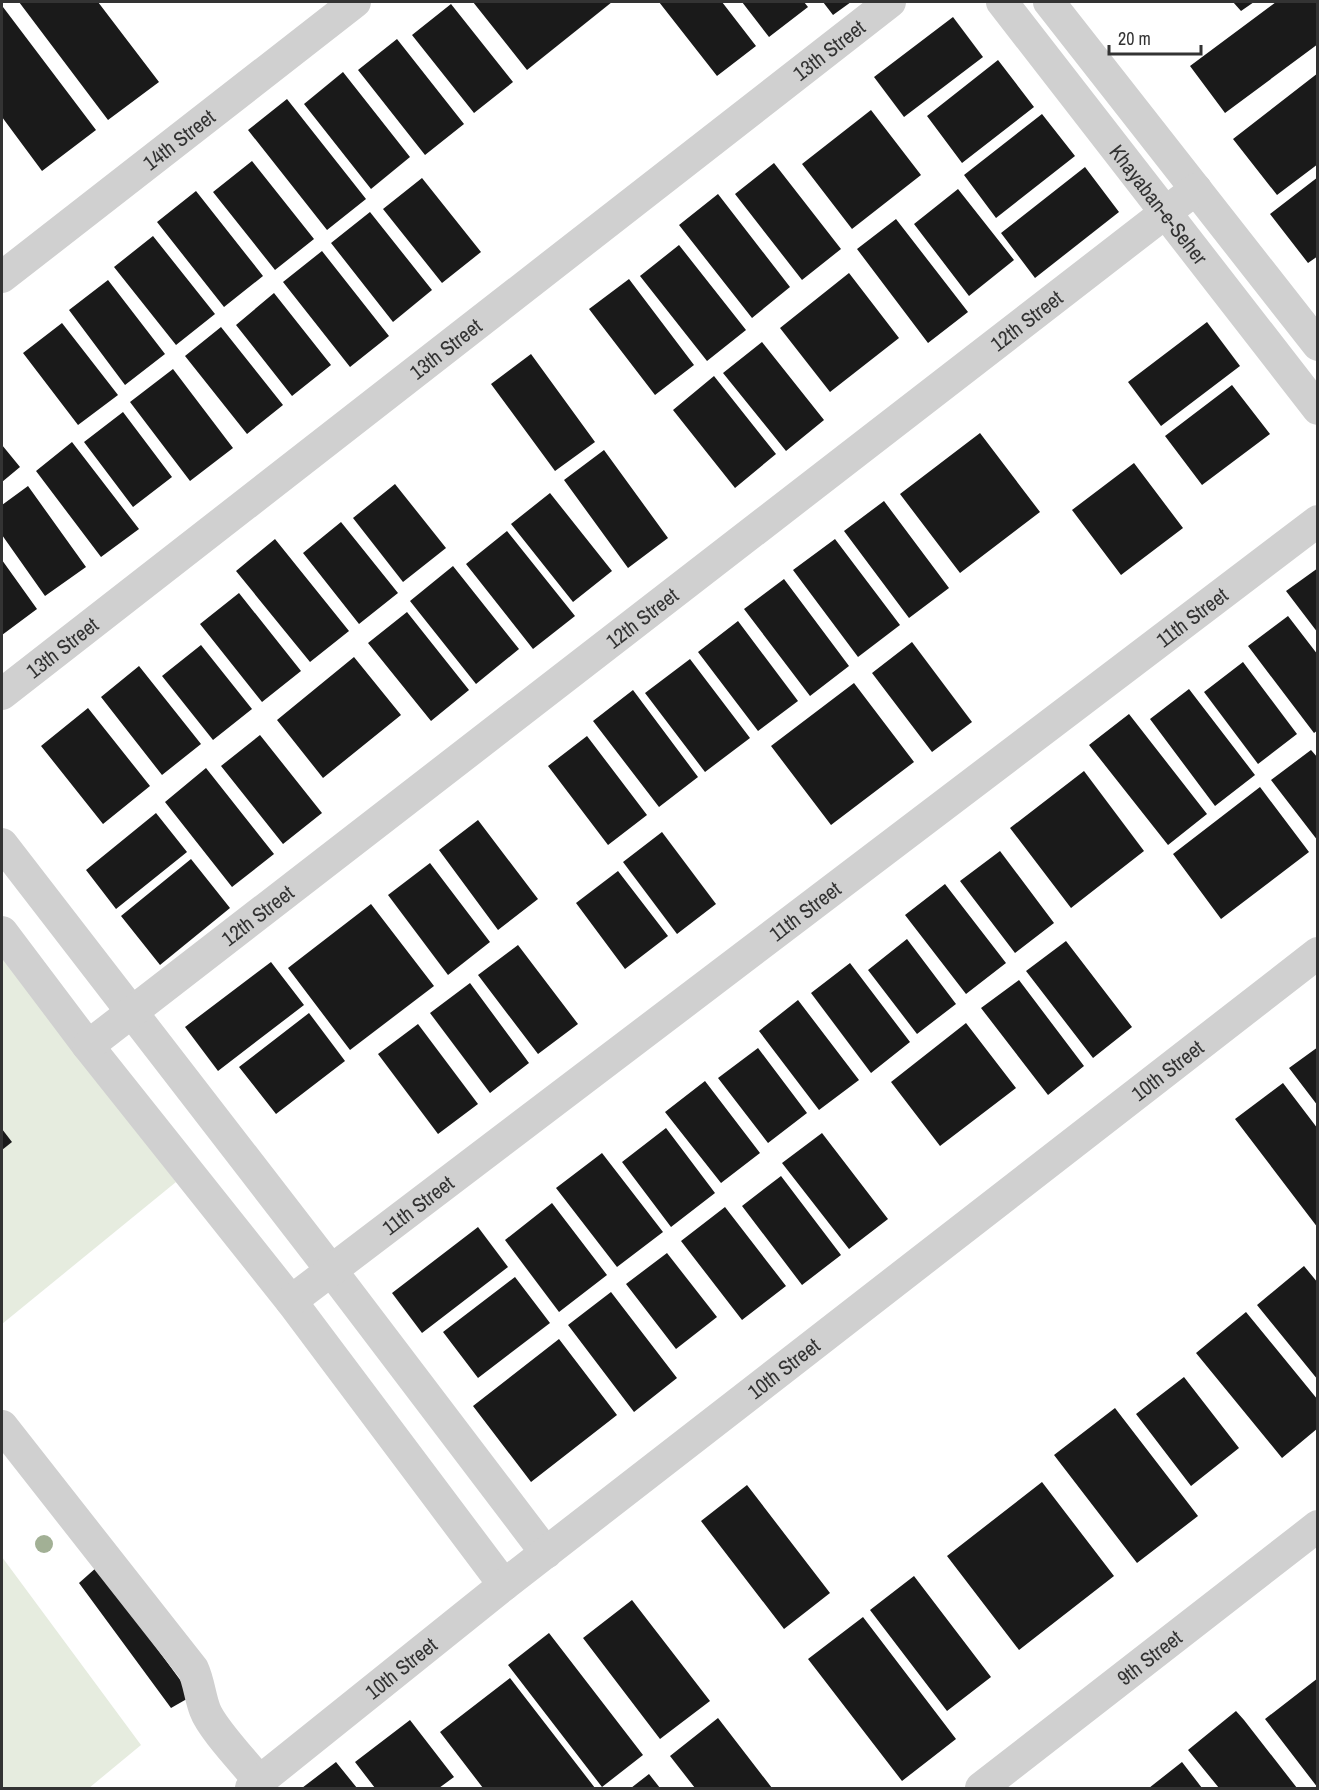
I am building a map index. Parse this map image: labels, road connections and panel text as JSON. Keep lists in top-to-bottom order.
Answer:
{
  "streets": {
    "street": [
      "13th Street",
      "14th Street",
      "Khayaban-e-Seher",
      "12th Street",
      "11th Street",
      "10th Street",
      "9th Street"
    ]
  },
  "crossings": [
    ["Khayaban-e-Seher", "12th Street"]
  ],
  "scale_bar": "20 m"
}
